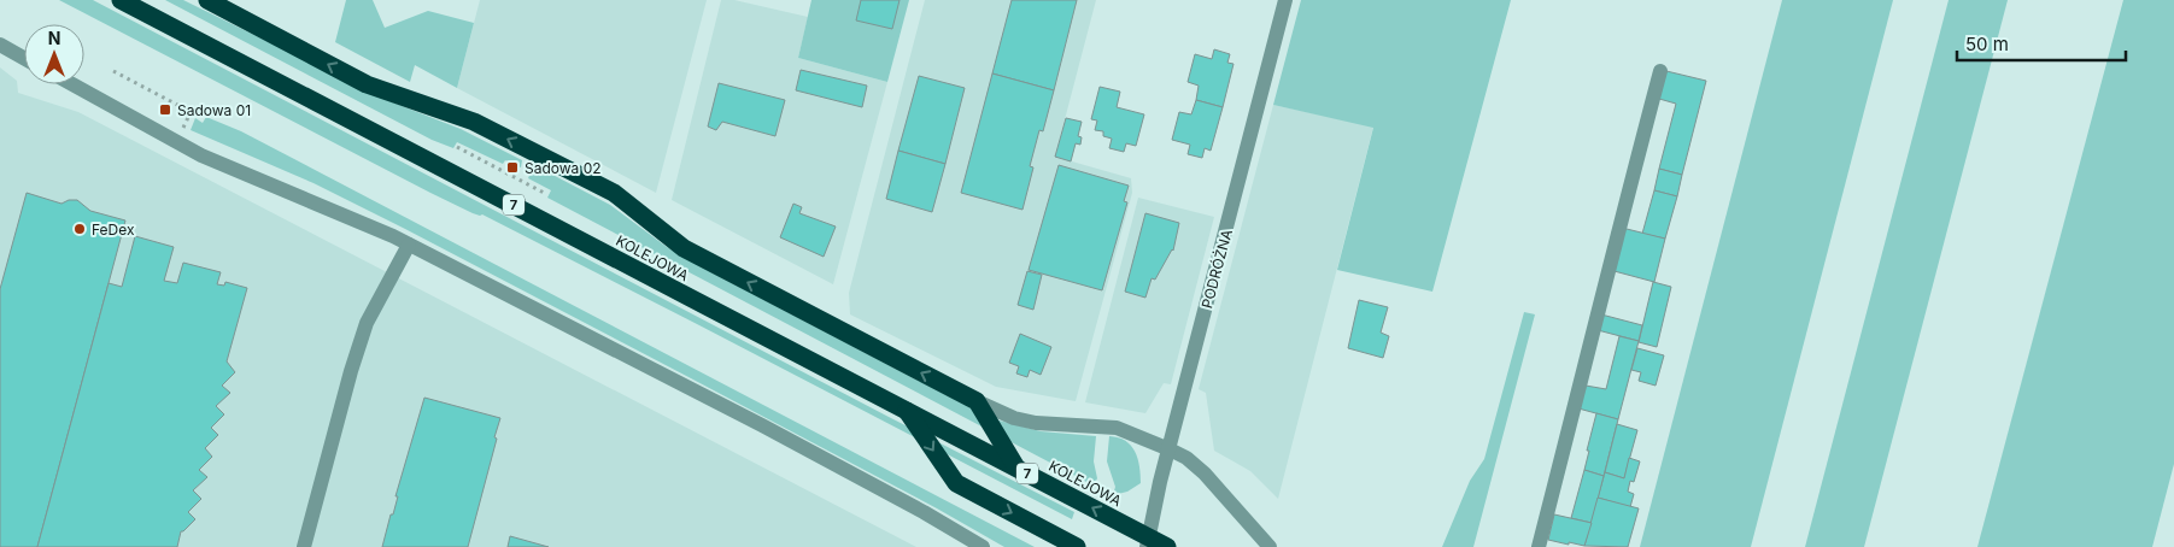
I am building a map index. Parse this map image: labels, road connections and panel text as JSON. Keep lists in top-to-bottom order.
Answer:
{
  "streets": {
    "highway": ["7", "KOLEJOWA"],
    "street": ["PODRÓŻNA"]
  },
  "crossings": [
    ["KOLEJOWA", "PODRÓŻNA"]
  ],
  "places": {
    "transit": ["Sadowa 01", "Sadowa 02"],
    "other": ["FeDex"]
  },
  "scale_bar": "50 m",
  "north": "top"
}
